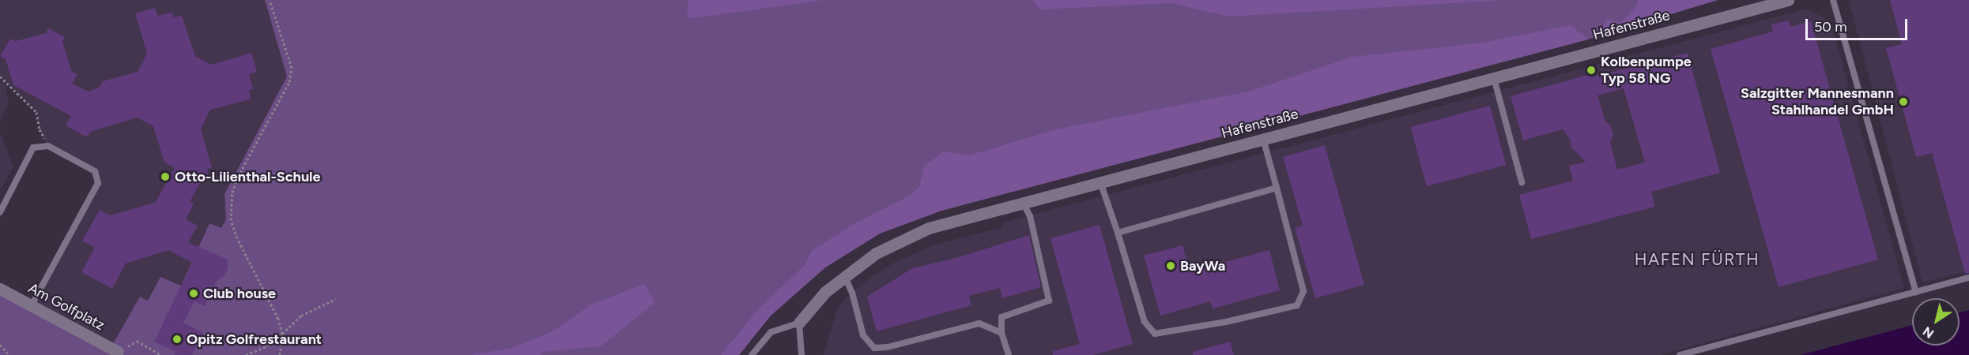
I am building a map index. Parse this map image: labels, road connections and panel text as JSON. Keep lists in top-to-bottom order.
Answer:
{
  "streets": {
    "street": ["Hafenstraße", "Am Golfplatz"]
  },
  "districts": ["HAFEN FÜRTH"],
  "places": [
    "Kolbenpumpe Typ 58 NG",
    "Salzgitter Mannesmann Stahlhandel GmbH",
    "Otto-Lilienthal-Schule",
    "BayWa",
    "Club house",
    "Opitz Golfrestaurant"
  ],
  "scale_bar": "50 m",
  "north": "bottom left"
}
